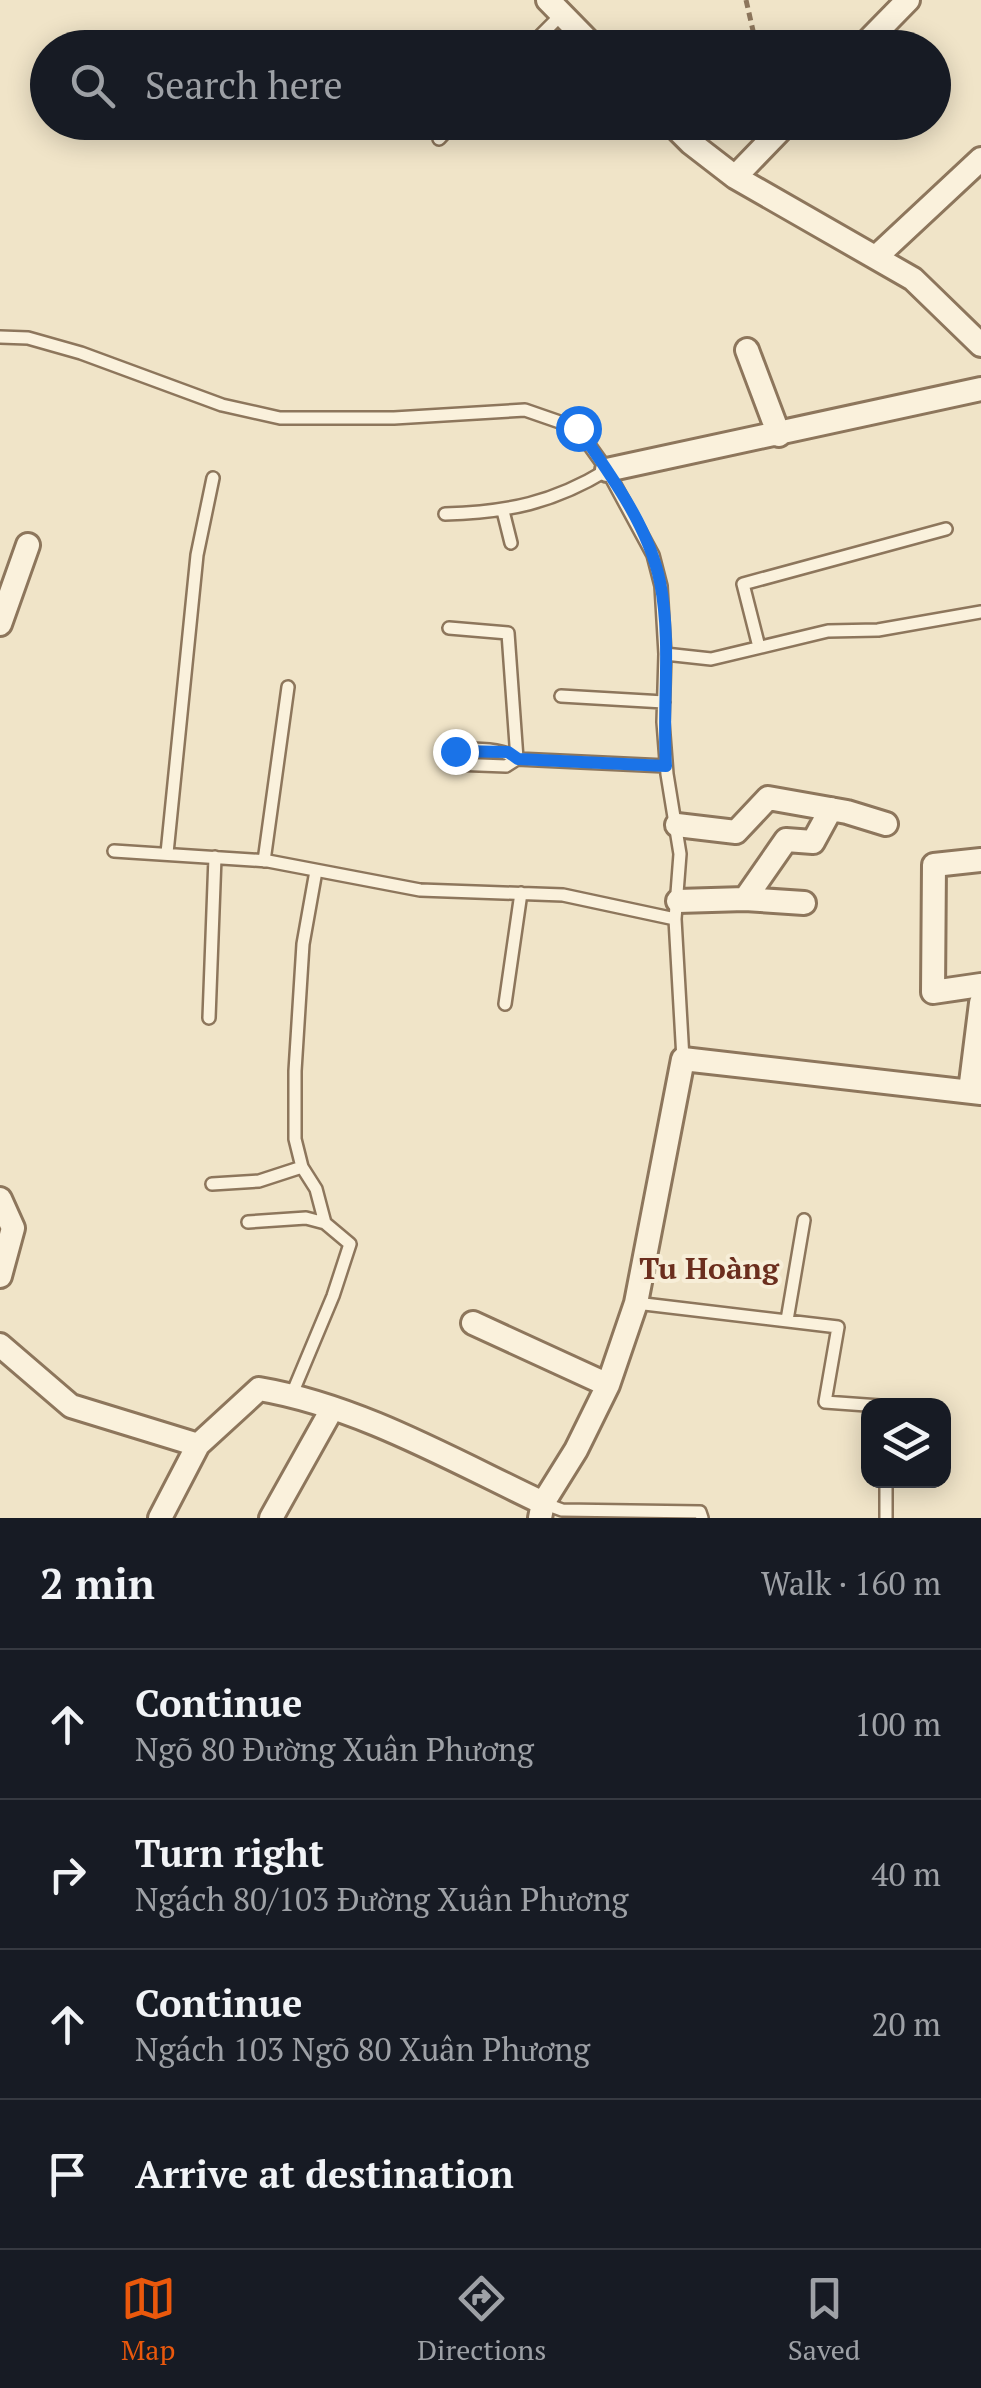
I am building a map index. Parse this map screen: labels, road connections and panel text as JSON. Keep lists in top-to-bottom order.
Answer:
{
  "districts": ["Tu Hoàng"],
  "page": {
    "search": "Search here",
    "heading": ["2 min", "Walk · 160 m"],
    "list": [
      ["Continue", "Ngõ 80 Đường Xuân Phương", "100 m"],
      ["Turn right", "Ngách 80/103 Đường Xuân Phương", "40 m"],
      ["Continue", "Ngách 103 Ngõ 80 Xuân Phương", "20 m"],
      "Arrive at destination"
    ],
    "nav": ["Map", "Directions", "Saved"]
  }
}
